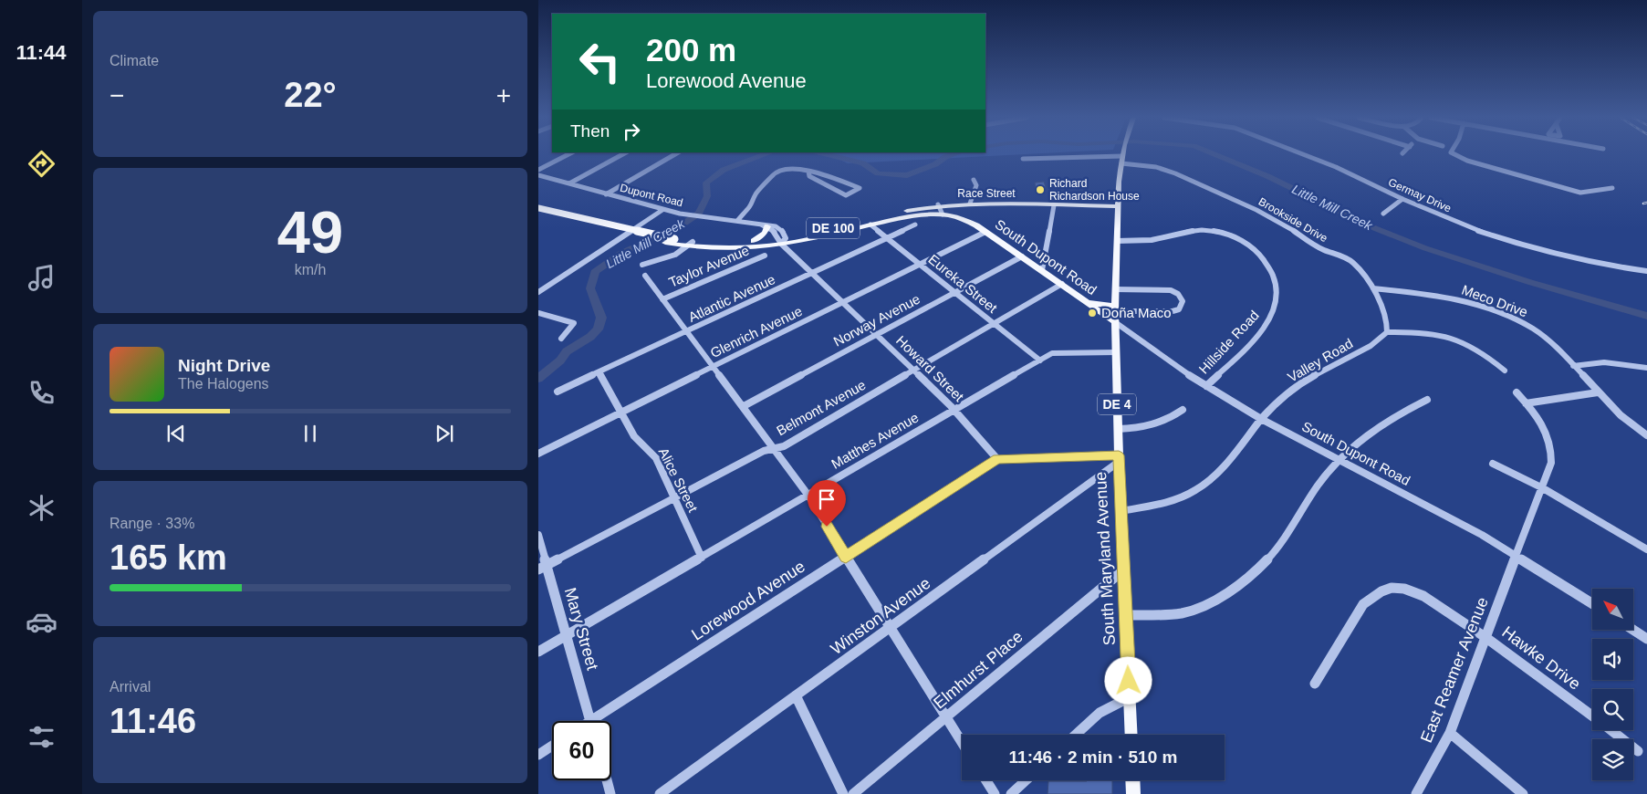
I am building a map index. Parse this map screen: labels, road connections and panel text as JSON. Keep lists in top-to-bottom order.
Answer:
{
  "streets": {
    "main road": [
      "Race Street",
      "DE 100",
      "South Dupont Road",
      "DE 4",
      "South Maryland Avenue"
    ],
    "street": [
      "Dupont Road",
      "Germay Drive",
      "Brookside Drive",
      "Taylor Avenue",
      "Eureka Street",
      "Atlantic Avenue",
      "Meco Drive",
      "Norway Avenue",
      "Glenrich Avenue",
      "Hillside Road",
      "Valley Road",
      "Howard Street",
      "Belmont Avenue",
      "Matthes Avenue",
      "Alice Street",
      "Lorewood Avenue",
      "Winston Avenue",
      "Mary Street",
      "Hawke Drive",
      "Elmhurst Place",
      "East Reamer Avenue"
    ]
  },
  "crossings": [
    ["Race Street", "South Dupont Road"],
    ["Race Street", "DE 4"],
    ["Dupont Road", "South Dupont Road"],
    ["Dupont Road", "Howard Street"],
    ["Brookside Drive", "Meco Drive"],
    ["Brookside Drive", "Valley Road"],
    ["Brookside Drive", "DE 4"],
    ["South Dupont Road", "Eureka Street"],
    ["South Dupont Road", "Norway Avenue"],
    ["South Dupont Road", "Glenrich Avenue"],
    ["South Dupont Road", "Hillside Road"],
    ["South Dupont Road", "Valley Road"],
    ["South Dupont Road", "Howard Street"],
    ["South Dupont Road", "DE 4"],
    ["South Dupont Road", "Belmont Avenue"],
    ["South Dupont Road", "East Reamer Avenue"],
    ["Eureka Street", "Atlantic Avenue"],
    ["Eureka Street", "Norway Avenue"],
    ["Eureka Street", "Glenrich Avenue"],
    ["Eureka Street", "Belmont Avenue"],
    ["Eureka Street", "Matthes Avenue"],
    ["Atlantic Avenue", "Howard Street"],
    ["Atlantic Avenue", "Alice Street"],
    ["Norway Avenue", "Howard Street"],
    ["Glenrich Avenue", "Howard Street"],
    ["Glenrich Avenue", "Alice Street"],
    ["Hillside Road", "DE 4"],
    ["Valley Road", "South Maryland Avenue"],
    ["Howard Street", "Belmont Avenue"],
    ["Howard Street", "Matthes Avenue"],
    ["Howard Street", "Lorewood Avenue"],
    ["DE 4", "Matthes Avenue"],
    ["DE 4", "South Maryland Avenue"],
    ["DE 4", "Winston Avenue"],
    ["Belmont Avenue", "Alice Street"],
    ["Belmont Avenue", "Mary Street"],
    ["Matthes Avenue", "Alice Street"],
    ["Matthes Avenue", "Mary Street"],
    ["South Maryland Avenue", "Winston Avenue"],
    ["South Maryland Avenue", "Elmhurst Place"],
    ["Lorewood Avenue", "Mary Street"],
    ["Hawke Drive", "East Reamer Avenue"]
  ],
  "water": ["Little Mill Creek"],
  "places": ["Richard Richardson House", "Doña Maco"],
  "north": "top left",
  "page": {
    "tabs": "11:44",
    "tile": [
      "Climate",
      ["49", "km/h"],
      ["Range · 33%", "165 km"],
      ["Arrival", "11:46"]
    ],
    "turn": ["200 m", "Lorewood Avenue"],
    "heat": ["−", "22°", "+"],
    "then": "Then",
    "song": ["Night Drive", "The Halogens"],
    "limit": "60",
    "trip": "11:46 · 2 min · 510 m"
  }
}
